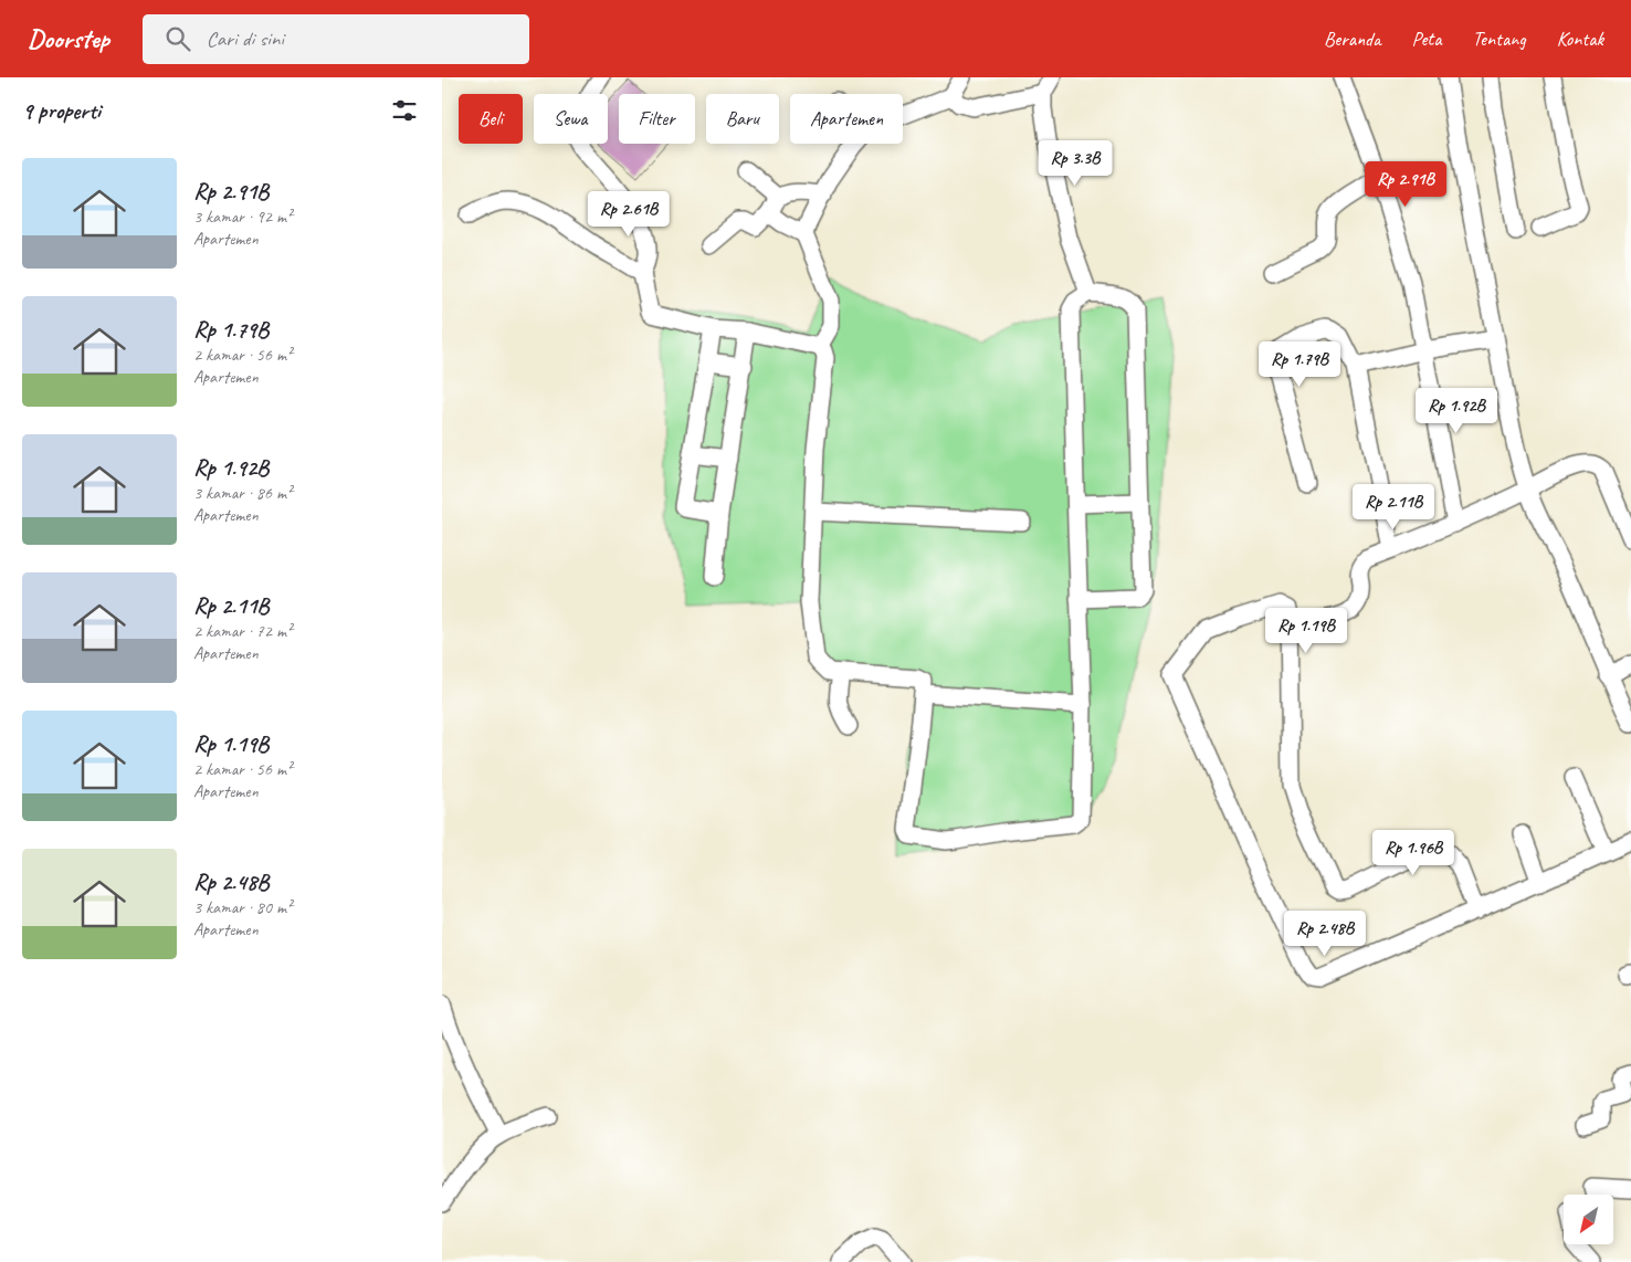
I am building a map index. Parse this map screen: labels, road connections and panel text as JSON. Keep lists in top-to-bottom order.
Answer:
{
  "north": "bottom left",
  "page": {
    "header": "Doorstep",
    "search": "Cari di sini",
    "nav": [
      "Beranda",
      "Peta",
      "Tentang",
      "Kontak"
    ],
    "heading": "9 properti",
    "chip": [
      "Beli",
      "Sewa",
      "Filter",
      "Baru",
      "Apartemen"
    ],
    "price": [
      "Rp 3.3B",
      "Rp 2.91B",
      "Rp 2.61B",
      "Rp 1.79B",
      "Rp 1.92B",
      "Rp 2.11B",
      "Rp 1.19B",
      "Rp 1.96B",
      "Rp 2.48B"
    ],
    "list": [
      {
        "name": "Rp 2.91B",
        "note": "3 kamar · 92 m² · Apartemen"
      },
      {
        "name": "Rp 1.79B",
        "note": "2 kamar · 56 m² · Apartemen"
      },
      {
        "name": "Rp 1.92B",
        "note": "3 kamar · 86 m² · Apartemen"
      },
      {
        "name": "Rp 2.11B",
        "note": "2 kamar · 72 m² · Apartemen"
      },
      {
        "name": "Rp 1.19B",
        "note": "2 kamar · 56 m² · Apartemen"
      },
      {
        "name": "Rp 2.48B",
        "note": "3 kamar · 80 m² · Apartemen"
      }
    ]
  }
}
